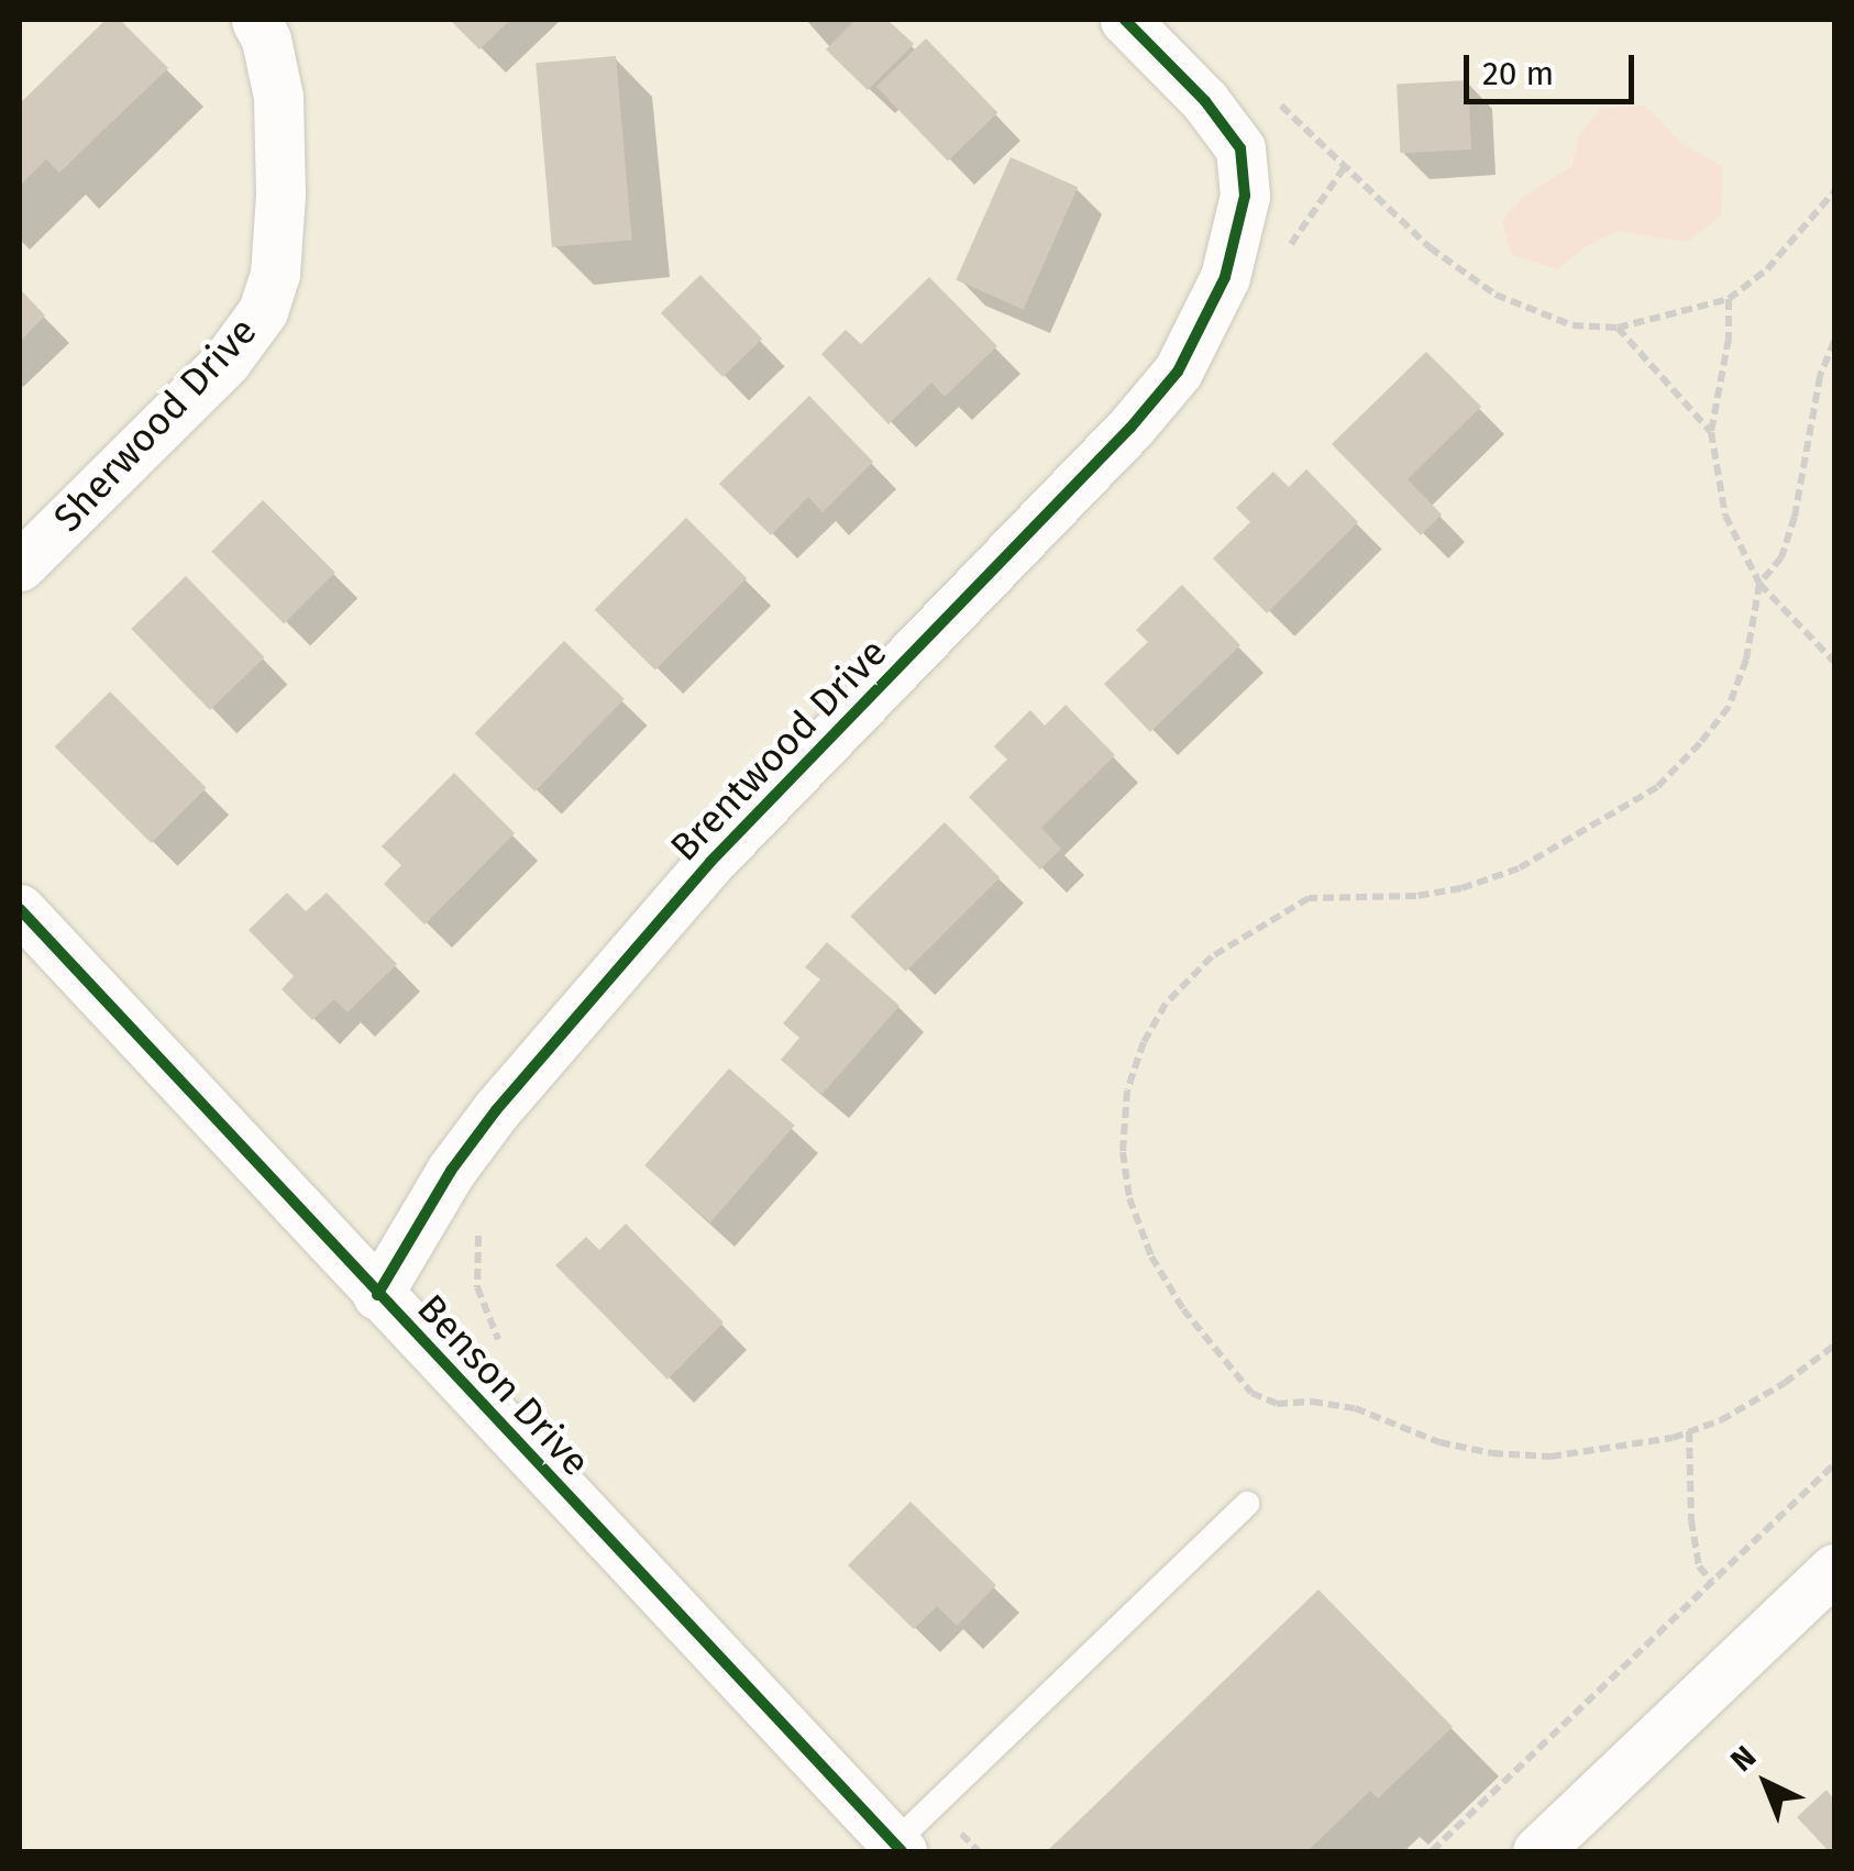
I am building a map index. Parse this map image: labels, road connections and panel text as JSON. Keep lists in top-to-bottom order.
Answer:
{
  "streets": {
    "street": ["Sherwood Drive", "Brentwood Drive", "Benson Drive"]
  },
  "crossings": [
    ["Brentwood Drive", "Benson Drive"]
  ],
  "scale_bar": "20 m",
  "north": "top left"
}
